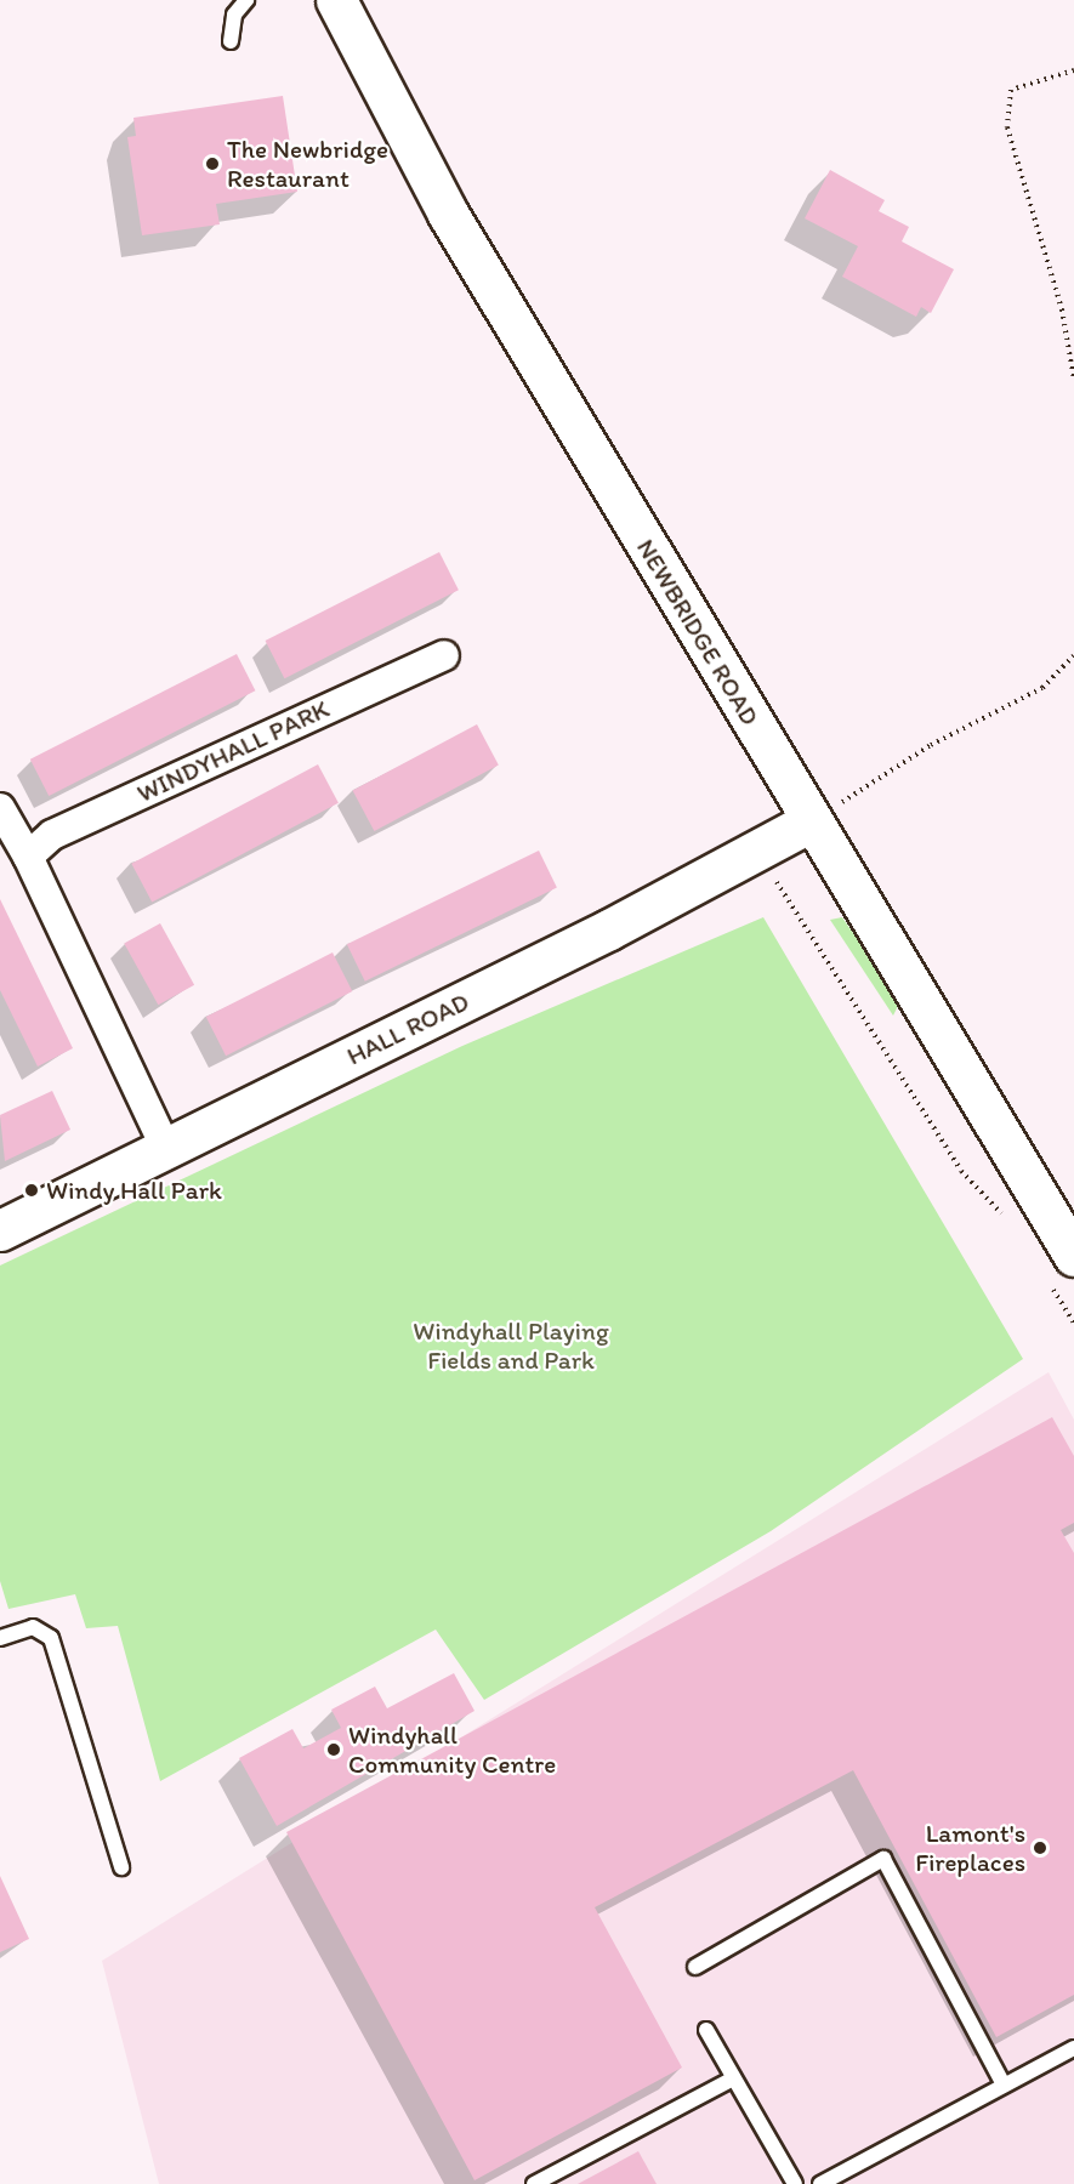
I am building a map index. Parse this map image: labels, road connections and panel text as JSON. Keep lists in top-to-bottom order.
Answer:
{
  "streets": {
    "main road": ["NEWBRIDGE ROAD", "HALL ROAD"],
    "street": ["WINDYHALL PARK"]
  },
  "crossings": [
    ["NEWBRIDGE ROAD", "HALL ROAD"]
  ],
  "parks": ["Windyhall Playing Fields and Park"],
  "places": [
    "The Newbridge Restaurant",
    "Windy Hall Park",
    "Windyhall Community Centre",
    "Lamont's Fireplaces"
  ]
}
